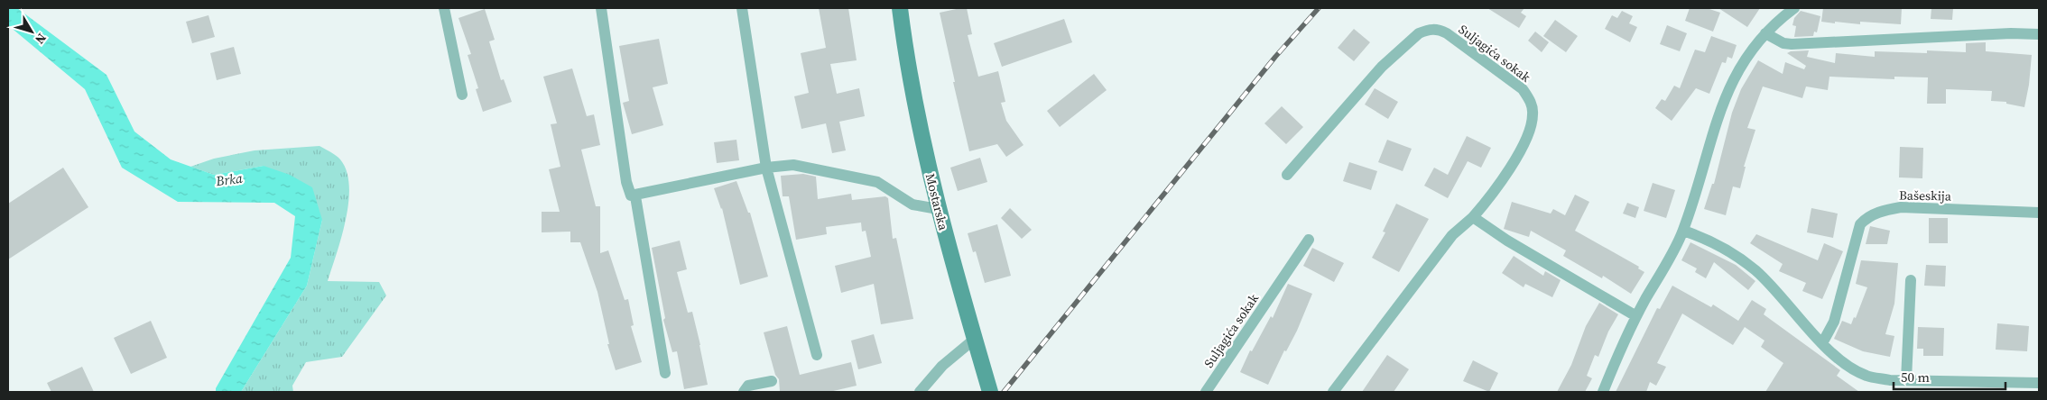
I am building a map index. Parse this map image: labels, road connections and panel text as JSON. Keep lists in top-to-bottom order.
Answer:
{
  "streets": {
    "main road": ["Mostarska"],
    "street": ["Suljagića sokak", "Bašeskija"]
  },
  "water": ["Brka"],
  "scale_bar": "50 m",
  "north": "bottom right"
}
